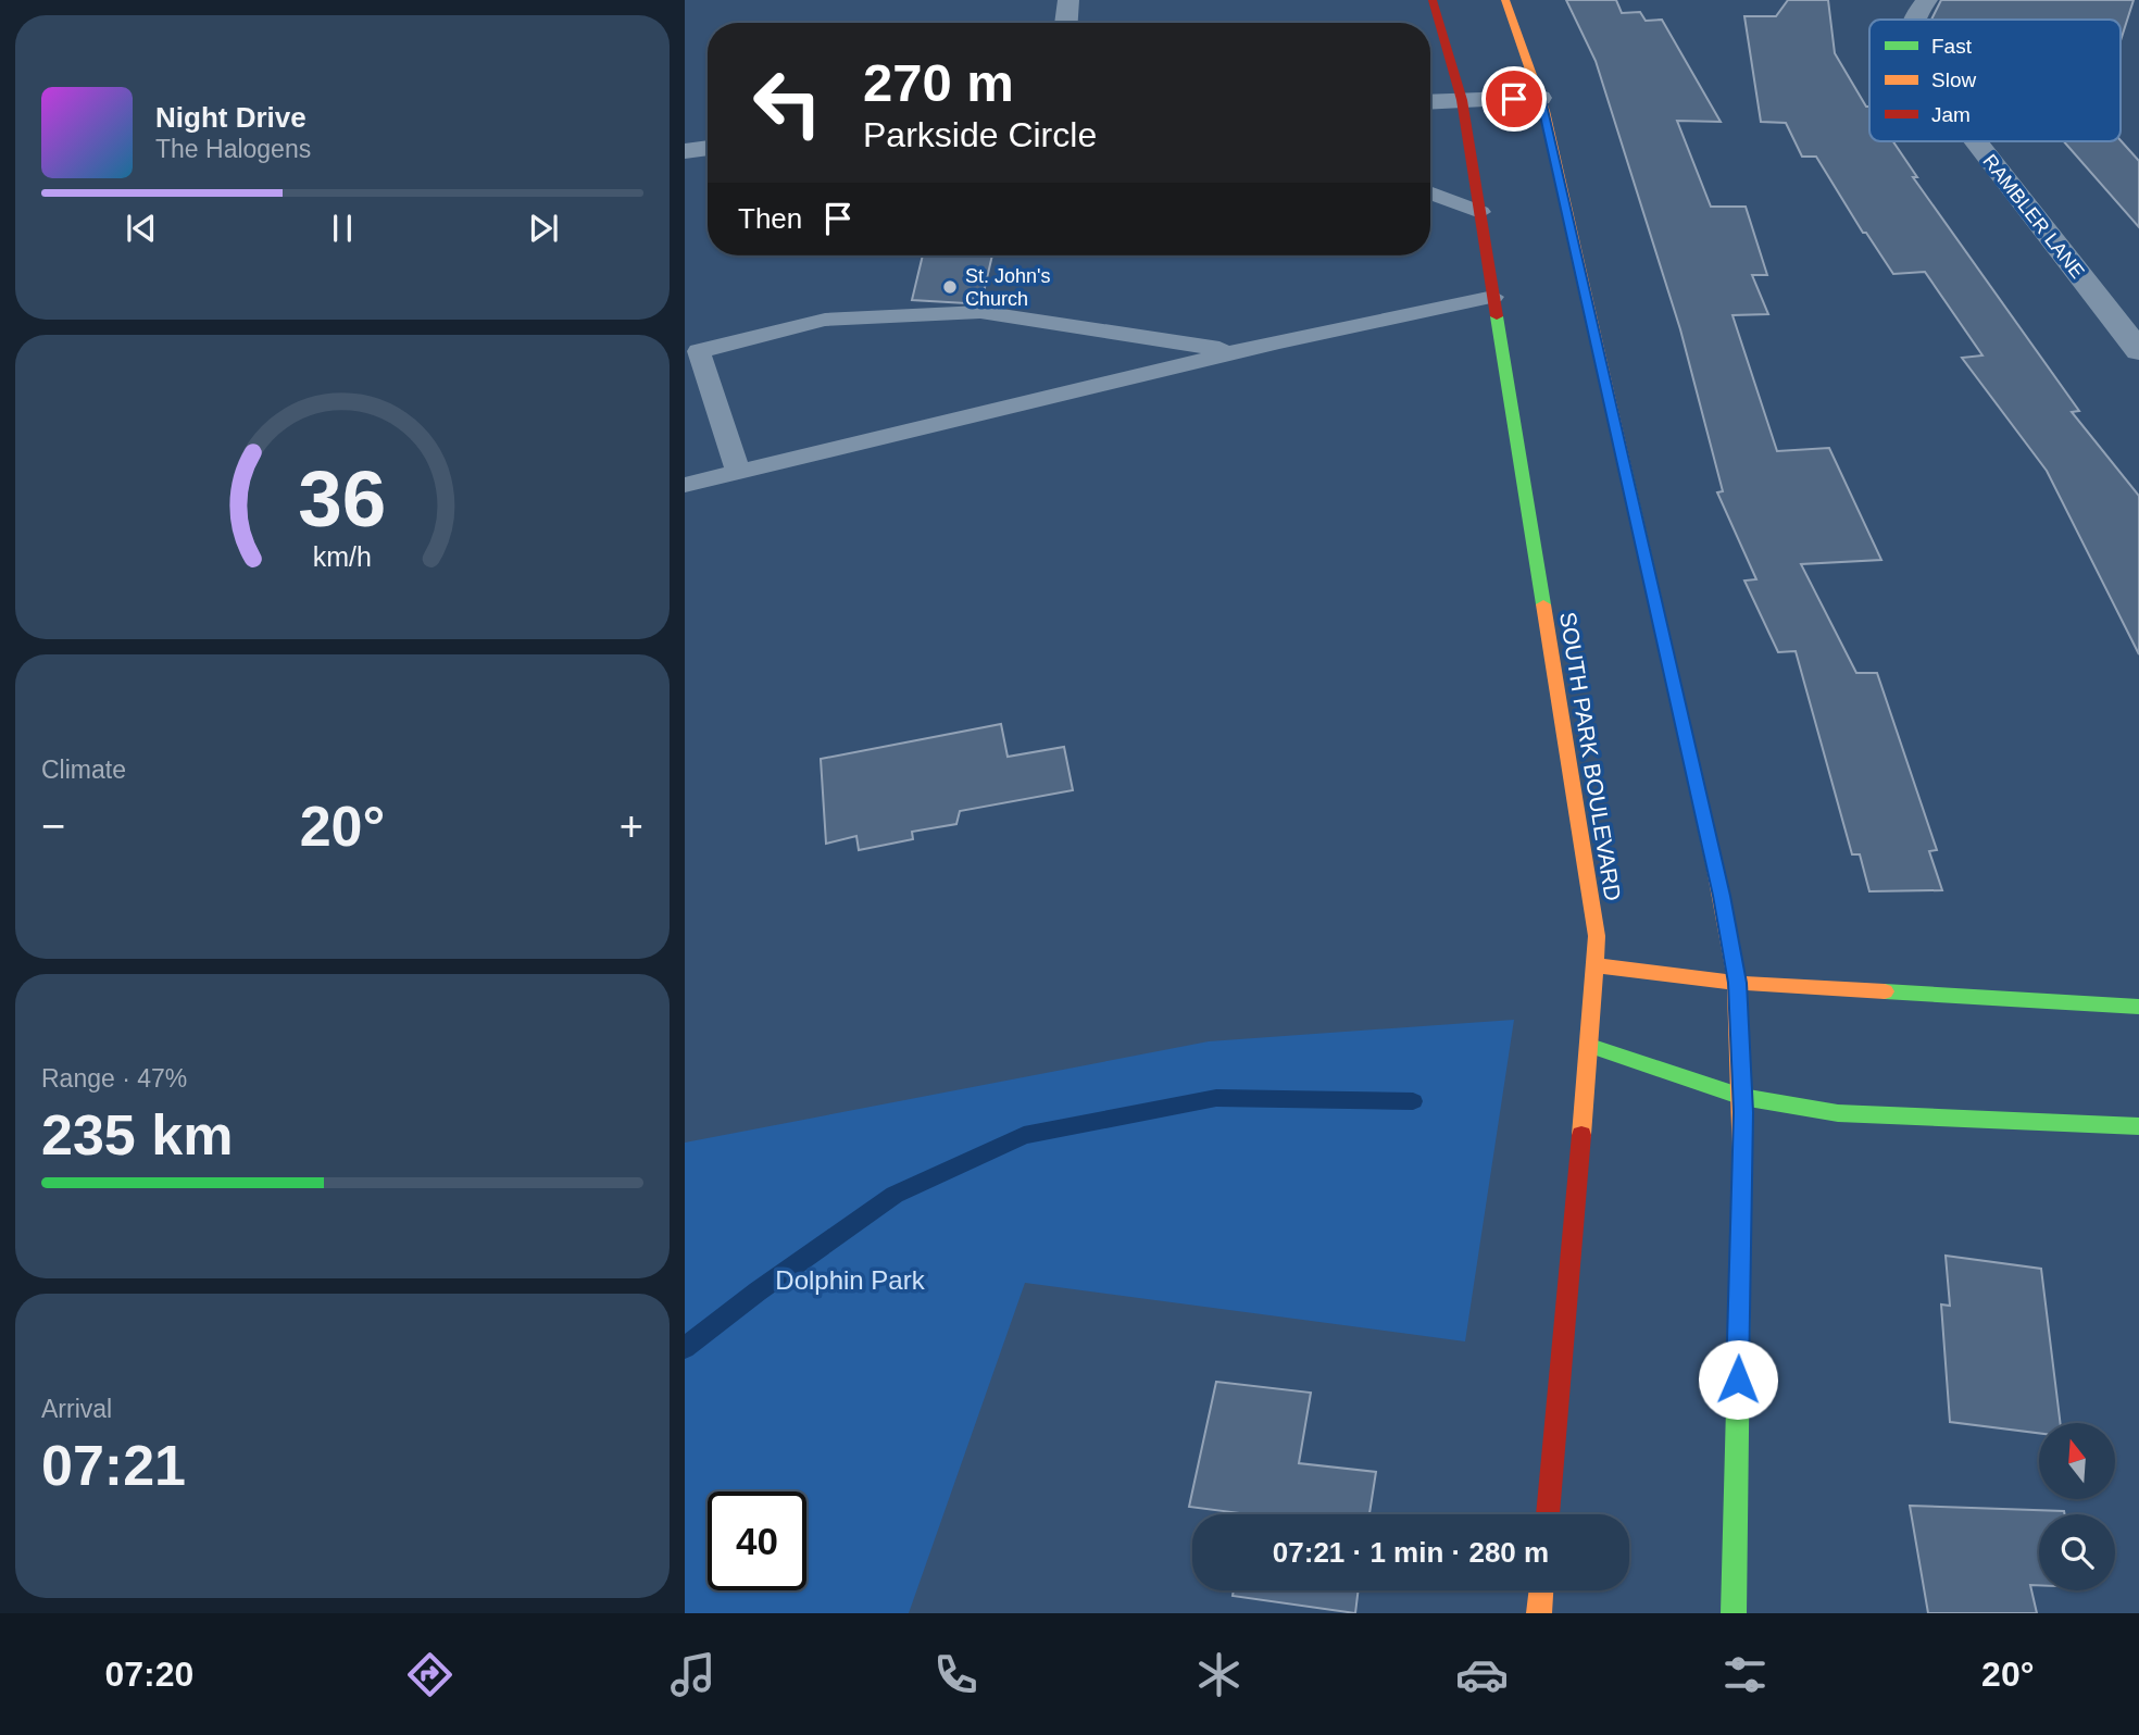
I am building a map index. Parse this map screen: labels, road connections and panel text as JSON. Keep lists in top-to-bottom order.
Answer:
{
  "streets": {
    "street": ["RAMBLER LANE", "SOUTH PARK BOULEVARD"]
  },
  "parks": ["Dolphin Park"],
  "places": ["St. John's Church"],
  "legend": ["Fast", "Slow", "Jam"],
  "north": "top",
  "page": {
    "turn": ["270 m", "Parkside Circle"],
    "song": ["Night Drive", "The Halogens"],
    "then": "Then",
    "tile": [
      "Climate",
      ["Range · 47%", "235 km"],
      ["Arrival", "07:21"]
    ],
    "heat": ["−", "20°", "+"],
    "limit": "40",
    "trip": "07:21 · 1 min · 280 m",
    "tabs": ["07:20", "20°"],
    "gauge": ["36", "km/h"]
  }
}
